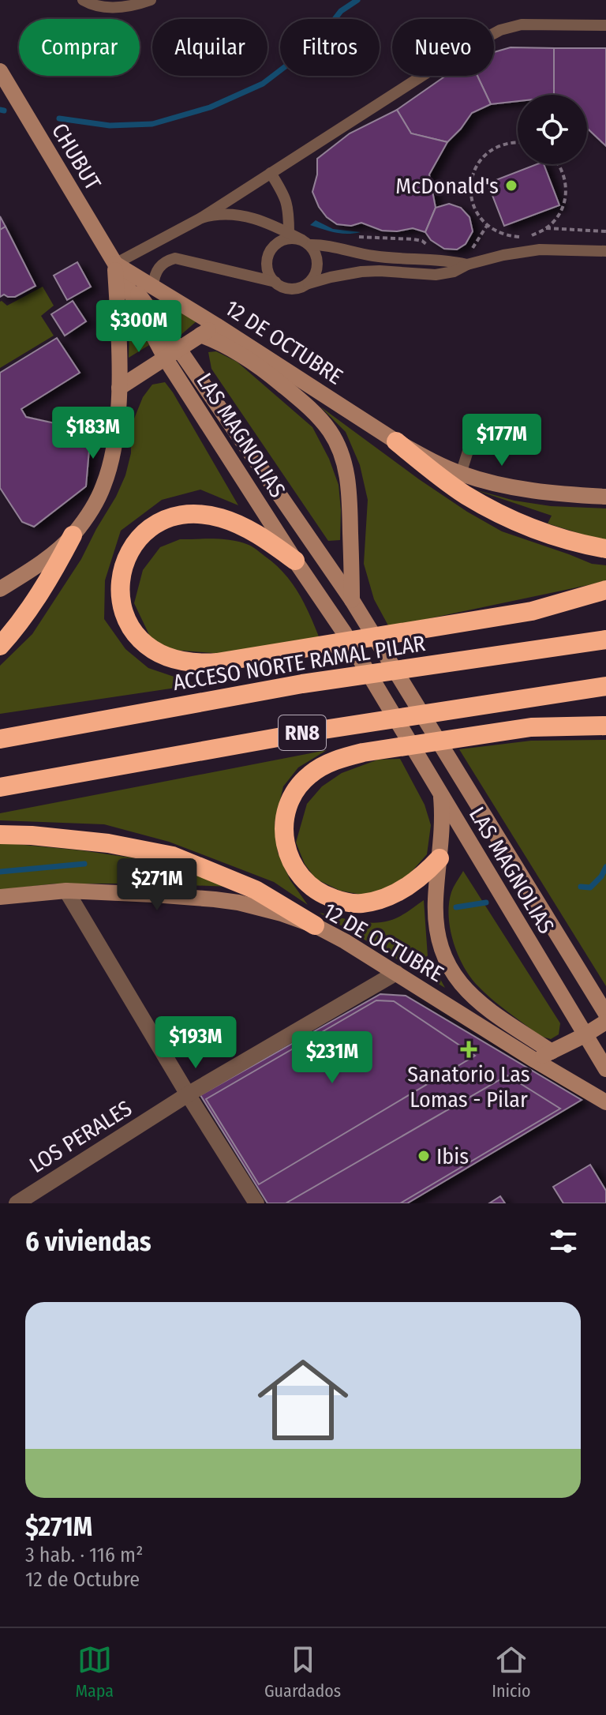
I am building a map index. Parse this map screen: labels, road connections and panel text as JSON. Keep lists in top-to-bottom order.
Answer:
{
  "streets": {
    "highway": ["ACCESO NORTE RAMAL PILAR", "RN8"],
    "main road": ["CHUBUT", "12 DE OCTUBRE", "LAS MAGNOLIAS"],
    "street": ["LOS PERALES"]
  },
  "crossings": [
    ["CHUBUT", "12 DE OCTUBRE"],
    ["CHUBUT", "LAS MAGNOLIAS"],
    ["12 DE OCTUBRE", "LAS MAGNOLIAS"],
    ["12 DE OCTUBRE", "LOS PERALES"]
  ],
  "places": {
    "other": ["McDonald's", "Ibis"],
    "health": ["Sanatorio Las Lomas - Pilar"]
  },
  "page": {
    "chip": [
      "Comprar",
      "Alquilar",
      "Filtros",
      "Nuevo"
    ],
    "price": [
      "$300M",
      "$183M",
      "$177M",
      "$271M",
      "$193M",
      "$231M"
    ],
    "heading": "6 viviendas",
    "list": [
      {
        "name": "$271M",
        "note": "3 hab. · 116 m² · 12 de Octubre"
      }
    ],
    "tabs": ["Mapa", "Guardados", "Inicio"]
  }
}
